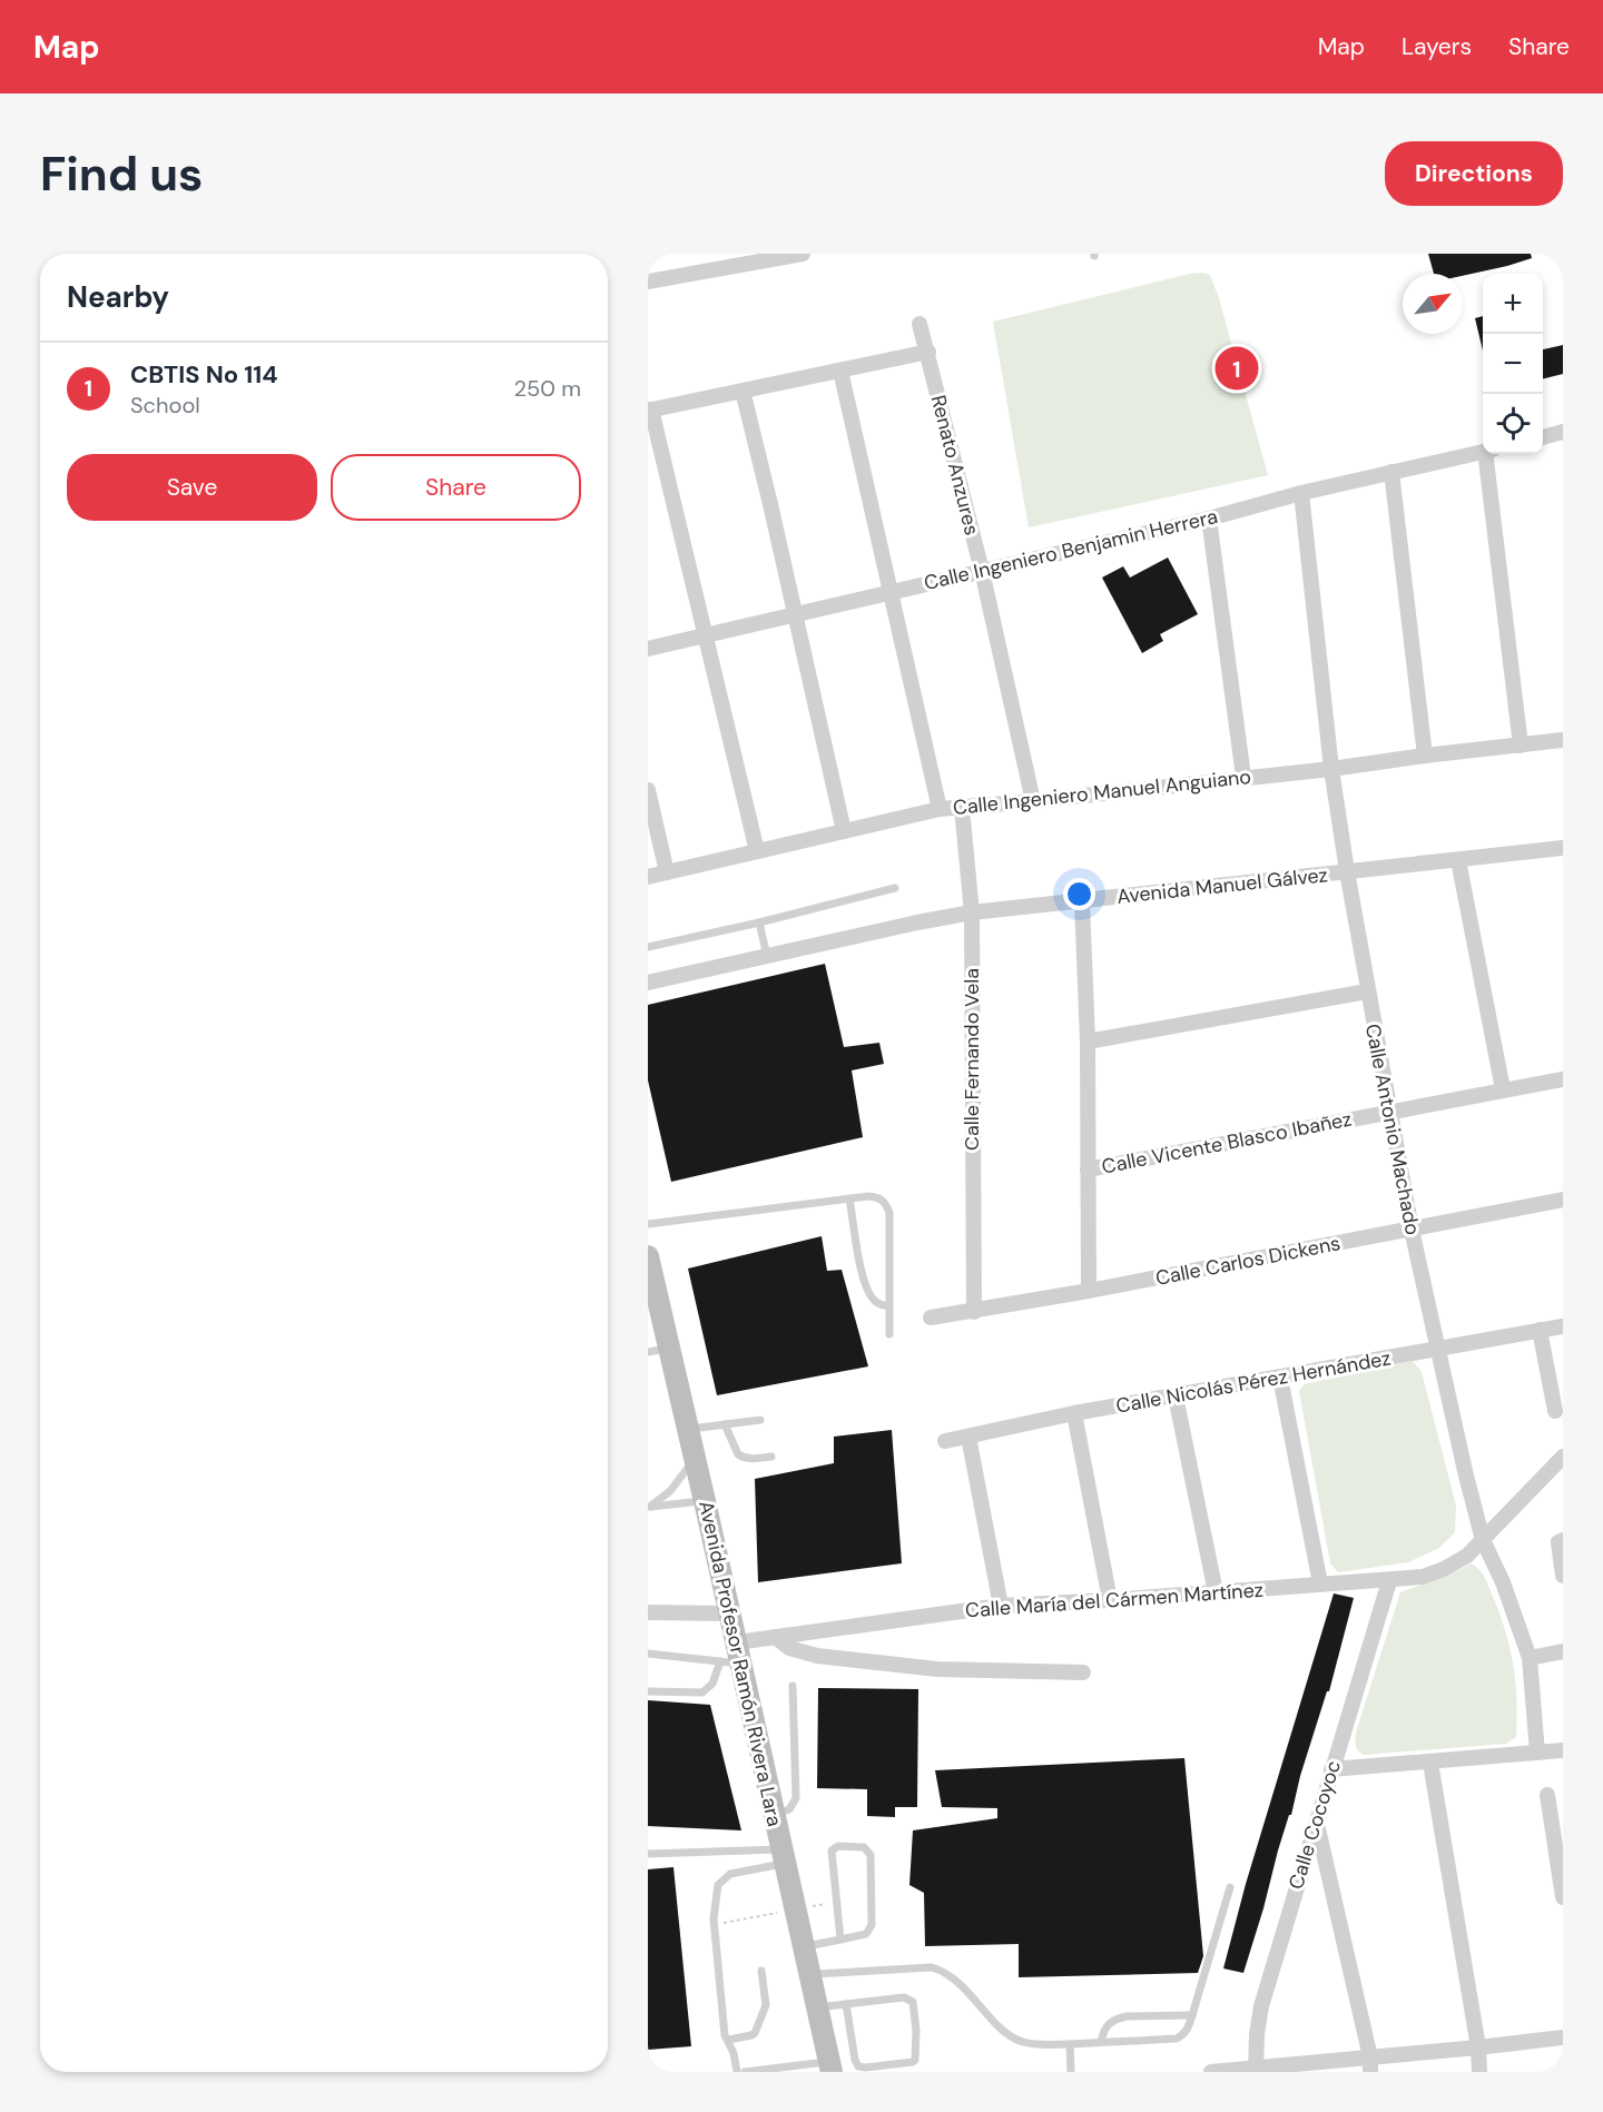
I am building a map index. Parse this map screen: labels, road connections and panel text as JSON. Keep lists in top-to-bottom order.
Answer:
{
  "streets": {
    "main road": ["Avenida Profesor Ramón Rivera Lara"],
    "street": [
      "Renato Anzures",
      "Calle Ingeniero Benjamin Herrera",
      "Calle Ingeniero Manuel Anguiano",
      "Avenida Manuel Gálvez",
      "Calle Fernando Vela",
      "Calle Antonio Machado",
      "Calle Vicente Blasco Ibañez",
      "Calle Carlos Dickens",
      "Calle Nicolás Pérez Hernández",
      "Calle María del Cármen Martínez",
      "Calle Cocoyoc"
    ]
  },
  "crossings": [
    ["Renato Anzures", "Calle Ingeniero Benjamin Herrera"],
    ["Renato Anzures", "Calle Ingeniero Manuel Anguiano"],
    ["Calle Ingeniero Benjamin Herrera", "Calle Antonio Machado"],
    ["Calle Ingeniero Manuel Anguiano", "Calle Fernando Vela"],
    ["Calle Ingeniero Manuel Anguiano", "Calle Antonio Machado"],
    ["Avenida Manuel Gálvez", "Calle Fernando Vela"],
    ["Avenida Manuel Gálvez", "Calle Antonio Machado"],
    ["Calle Fernando Vela", "Calle Carlos Dickens"],
    ["Calle Antonio Machado", "Calle Vicente Blasco Ibañez"],
    ["Calle Antonio Machado", "Calle Carlos Dickens"],
    ["Calle Antonio Machado", "Calle Nicolás Pérez Hernández"],
    ["Calle Antonio Machado", "Calle María del Cármen Martínez"],
    ["Calle María del Cármen Martínez", "Avenida Profesor Ramón Rivera Lara"],
    ["Calle María del Cármen Martínez", "Calle Cocoyoc"]
  ],
  "north": "top right",
  "page": {
    "header": "Map",
    "nav": ["Map", "Layers", "Share"],
    "buttons": [
      "Directions",
      ["Save", "Share"]
    ],
    "title": "Find us",
    "heading": "Nearby",
    "map_buttons": ["+", "−"],
    "list": [
      {
        "mark": "1",
        "name": "CBTIS No 114",
        "note": "School",
        "value": "250 m"
      }
    ],
    "pins": "1"
  }
}
